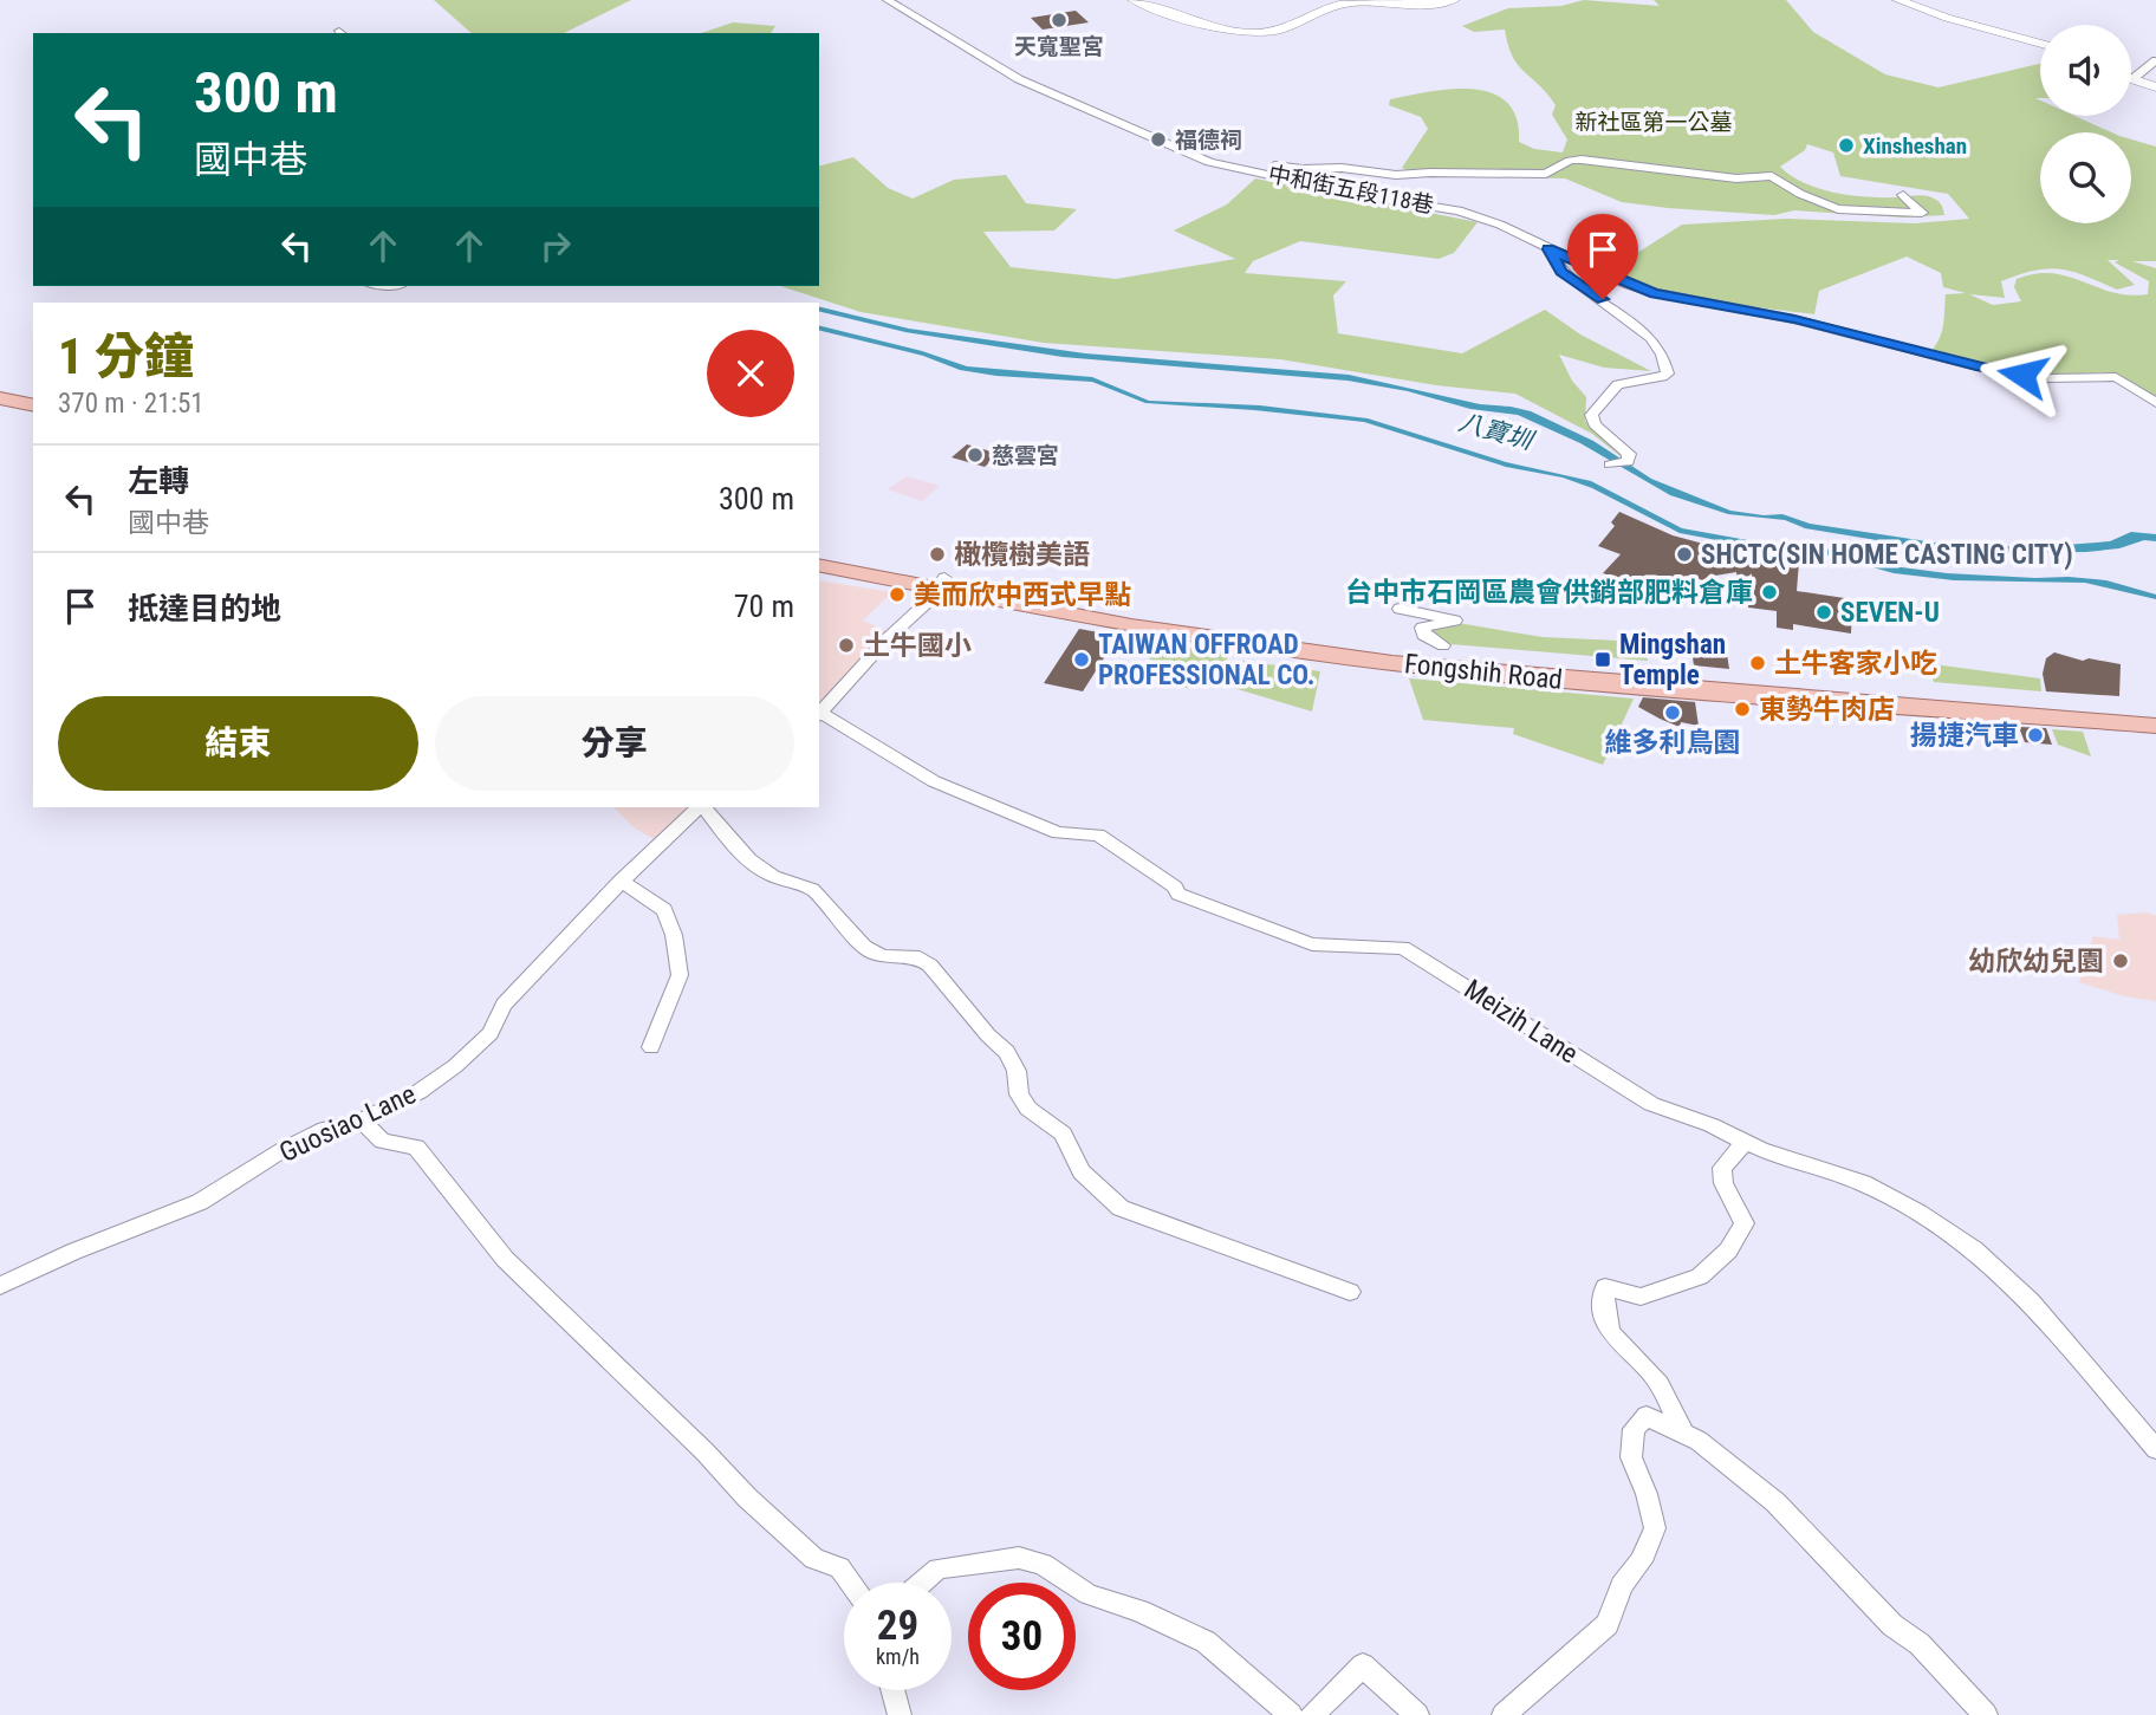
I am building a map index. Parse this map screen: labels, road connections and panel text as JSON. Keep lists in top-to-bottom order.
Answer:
{
  "streets": {
    "main road": ["Fongshih Road"],
    "street": ["中和街五段118巷", "Meizih Lane", "Guosiao Lane"]
  },
  "water": ["八寶圳"],
  "parks": ["新社區第一公墓"],
  "places": {
    "other": [
      "天寬聖宮",
      "福德祠",
      "Xinsheshan",
      "慈雲宮",
      "橄欖樹美語",
      "SHCTC(SIN HOME CASTING CITY)",
      "台中市石岡區農會供銷部肥料倉庫",
      "美而欣中西式早點",
      "SEVEN-U",
      "土牛國小",
      "TAIWAN OFFROAD PROFESSIONAL CO.",
      "土牛客家小吃",
      "東勢牛肉店",
      "維多利鳥園",
      "揚捷汽車",
      "幼欣幼兒園"
    ],
    "transit": ["Mingshan Temple"]
  },
  "page": {
    "turn": ["300 m", "國中巷"],
    "heading": ["1 分鐘", "370 m · 21:51"],
    "list": [
      {
        "name": "左轉",
        "note": "國中巷",
        "value": "300 m"
      },
      {
        "name": "抵達目的地",
        "value": "70 m"
      }
    ],
    "buttons": ["結束", "分享"],
    "speed": "29 km/h",
    "limit": "30"
  }
}
